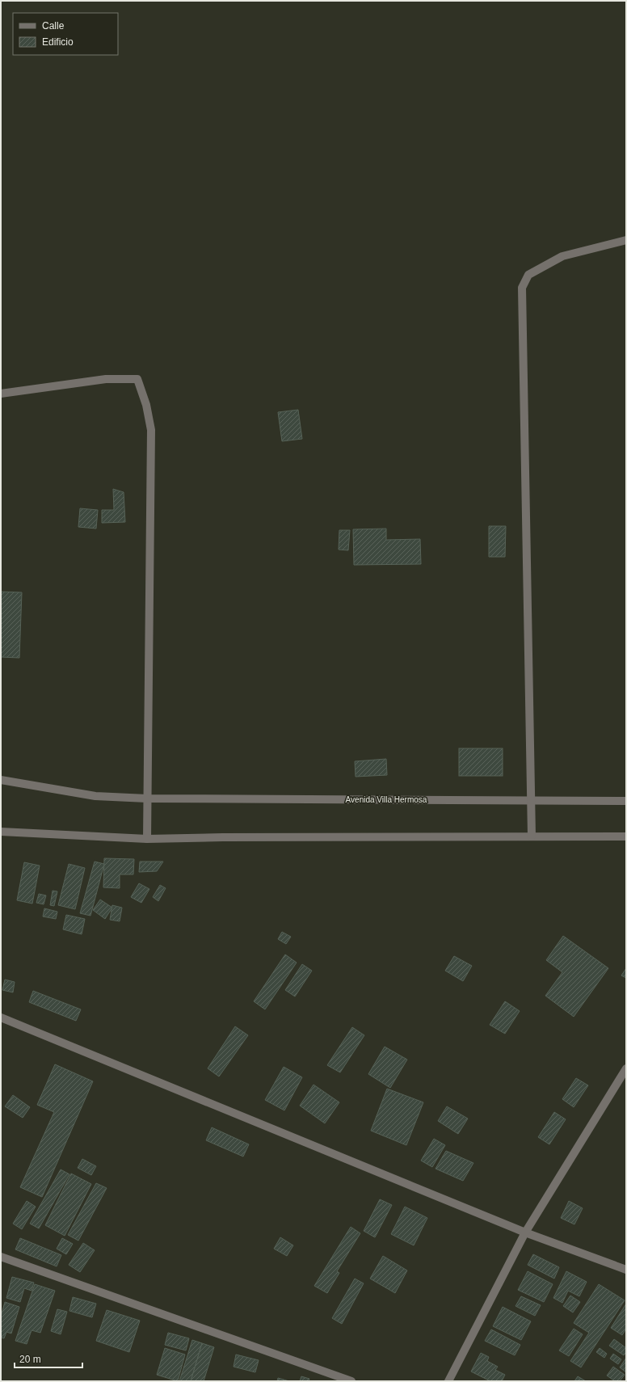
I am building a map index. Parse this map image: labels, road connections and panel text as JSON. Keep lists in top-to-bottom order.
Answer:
{
  "streets": {
    "street": ["Avenida Villa Hermosa"]
  },
  "legend": ["Calle", "Edificio"],
  "scale_bar": "20 m"
}
